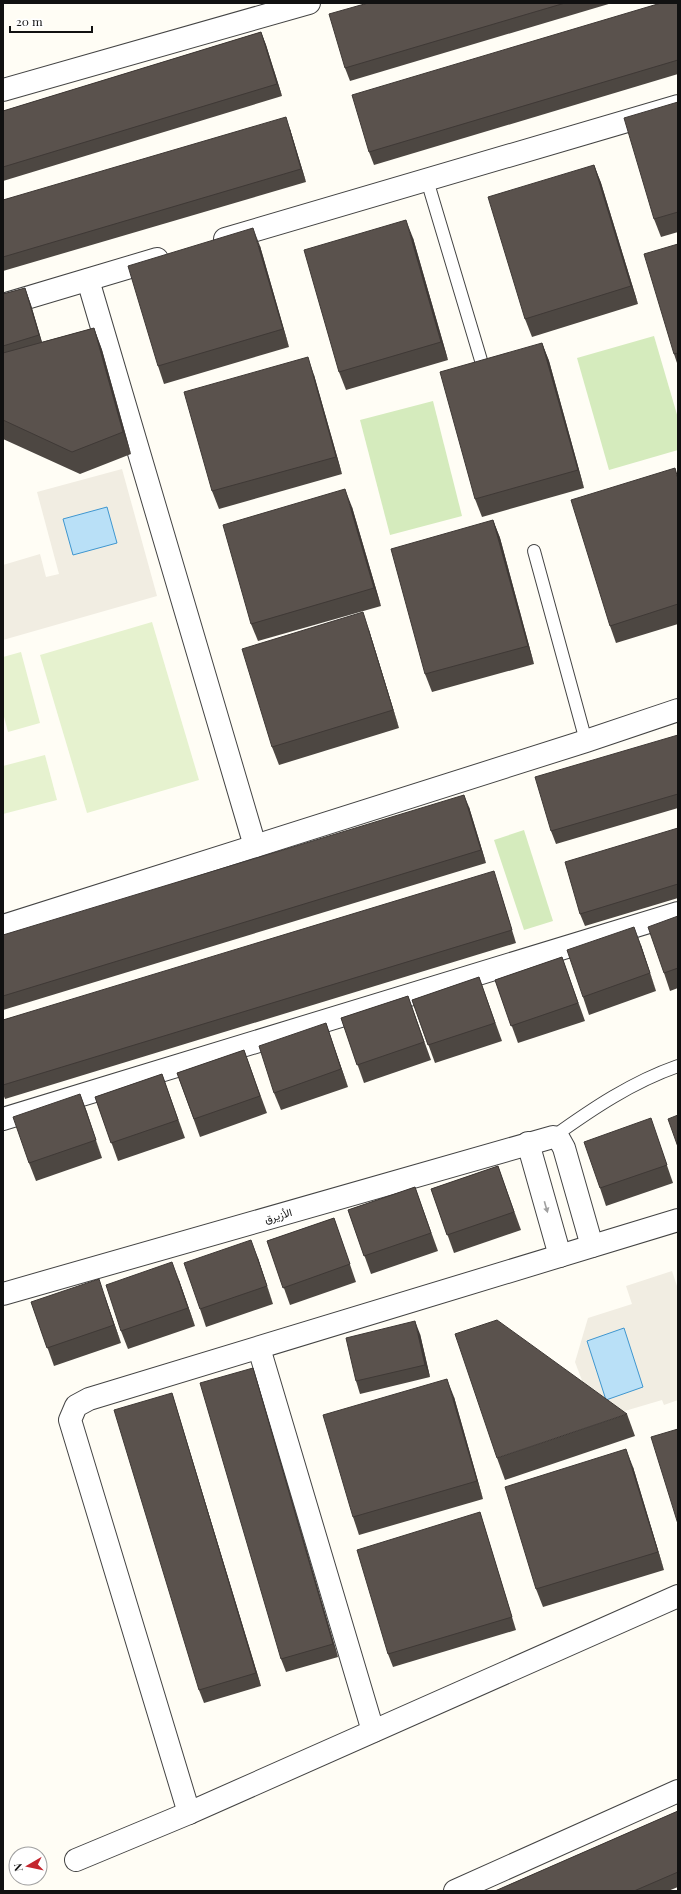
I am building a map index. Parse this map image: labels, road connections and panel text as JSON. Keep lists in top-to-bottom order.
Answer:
{
  "streets": {
    "street": ["الأزيرق"]
  },
  "scale_bar": "20 m",
  "north": "left"
}
